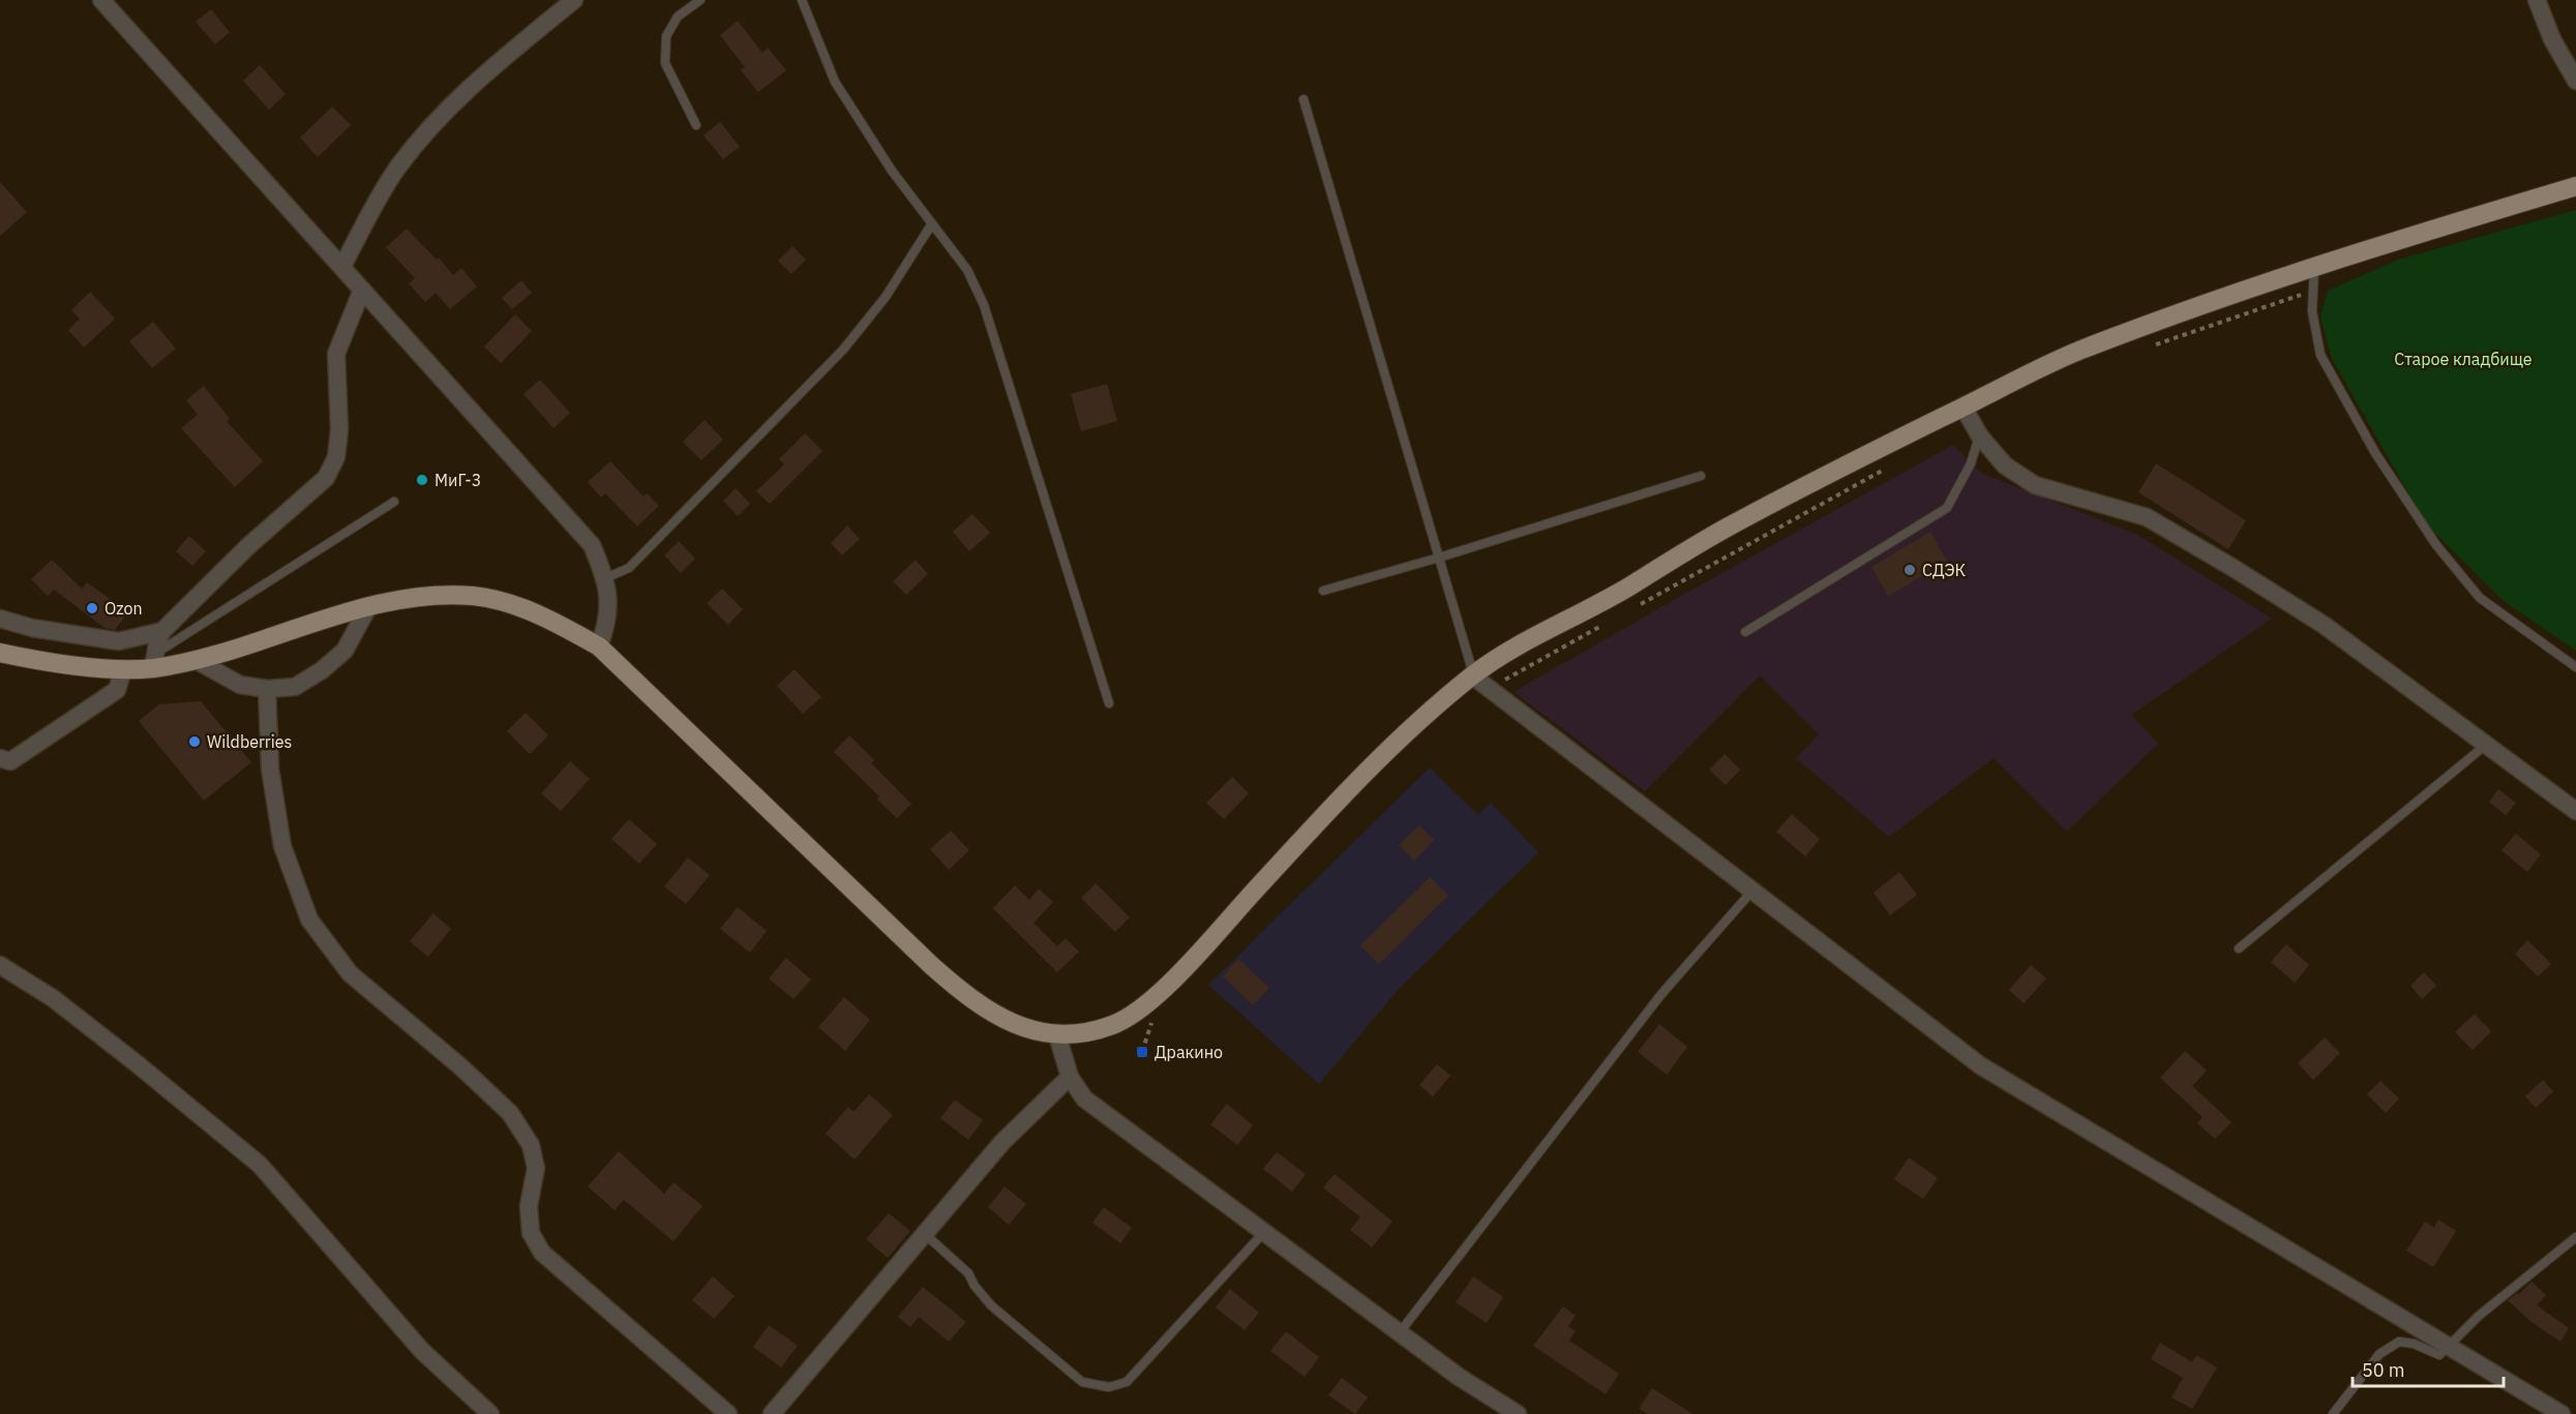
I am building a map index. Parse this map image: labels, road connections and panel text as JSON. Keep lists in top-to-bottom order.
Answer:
{
  "parks": ["Старое кладбище"],
  "places": {
    "other": [
      "МиГ-3",
      "СДЭК",
      "Ozon",
      "Wildberries"
    ],
    "transit": ["Дракино"]
  },
  "scale_bar": "50 m"
}
